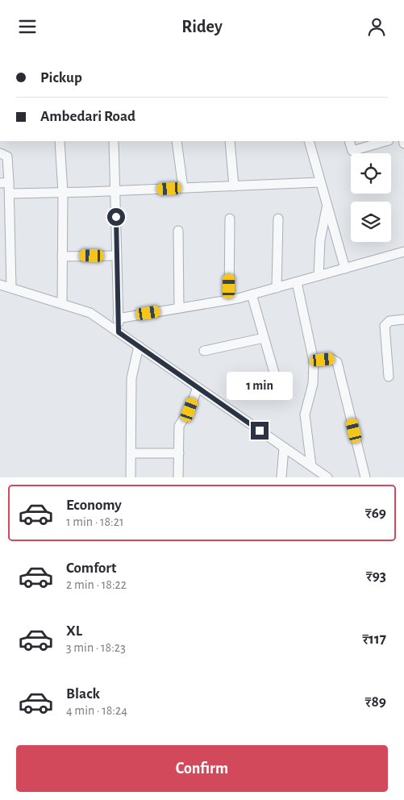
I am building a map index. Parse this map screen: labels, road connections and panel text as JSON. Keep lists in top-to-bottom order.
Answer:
{
  "page": {
    "header": "Ridey",
    "banner": ["Pickup", "Ambedari Road"],
    "bubble": "1 min",
    "list": [
      {
        "name": "Economy",
        "note": "1 min · 18:21",
        "value": "₹69"
      },
      {
        "name": "Comfort",
        "note": "2 min · 18:22",
        "value": "₹93"
      },
      {
        "name": "XL",
        "note": "3 min · 18:23",
        "value": "₹117"
      },
      {
        "name": "Black",
        "note": "4 min · 18:24",
        "value": "₹89"
      }
    ],
    "buttons": "Confirm"
  }
}
